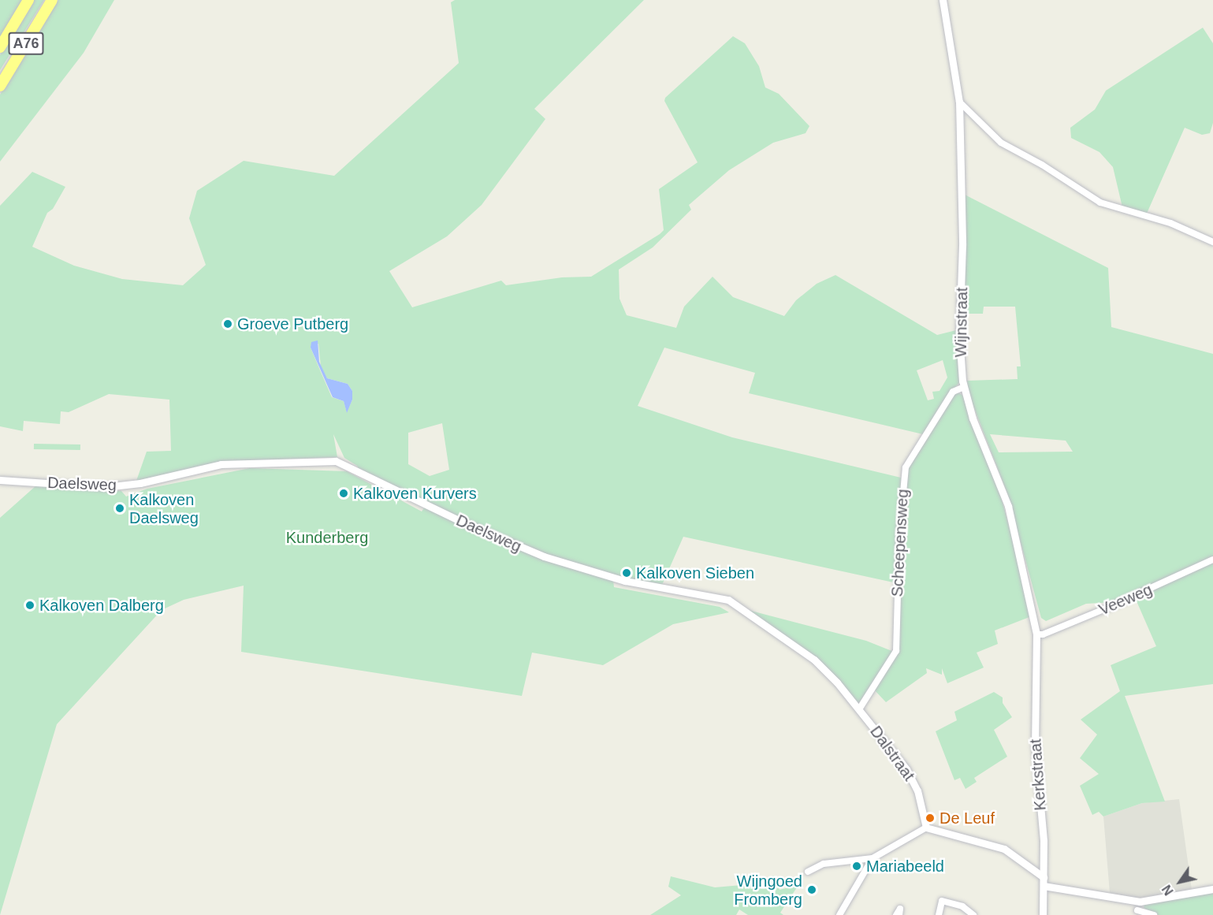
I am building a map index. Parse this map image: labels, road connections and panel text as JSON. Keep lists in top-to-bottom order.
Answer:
{
  "streets": {
    "highway": ["A76"],
    "street": [
      "Wijnstraat",
      "Daelsweg",
      "Scheepensweg",
      "Veeweg",
      "Dalstraat",
      "Kerkstraat"
    ]
  },
  "crossings": [
    ["Wijnstraat", "Scheepensweg"],
    ["Wijnstraat", "Veeweg"],
    ["Wijnstraat", "Kerkstraat"],
    ["Daelsweg", "Dalstraat"],
    ["Scheepensweg", "Dalstraat"],
    ["Veeweg", "Kerkstraat"]
  ],
  "parks": ["Kunderberg"],
  "places": [
    "Groeve Putberg",
    "Kalkoven Kurvers",
    "Kalkoven Daelsweg",
    "Kalkoven Sieben",
    "Kalkoven Dalberg",
    "De Leuf",
    "Mariabeeld",
    "Wijngoed Fromberg"
  ],
  "north": "bottom left"
}
